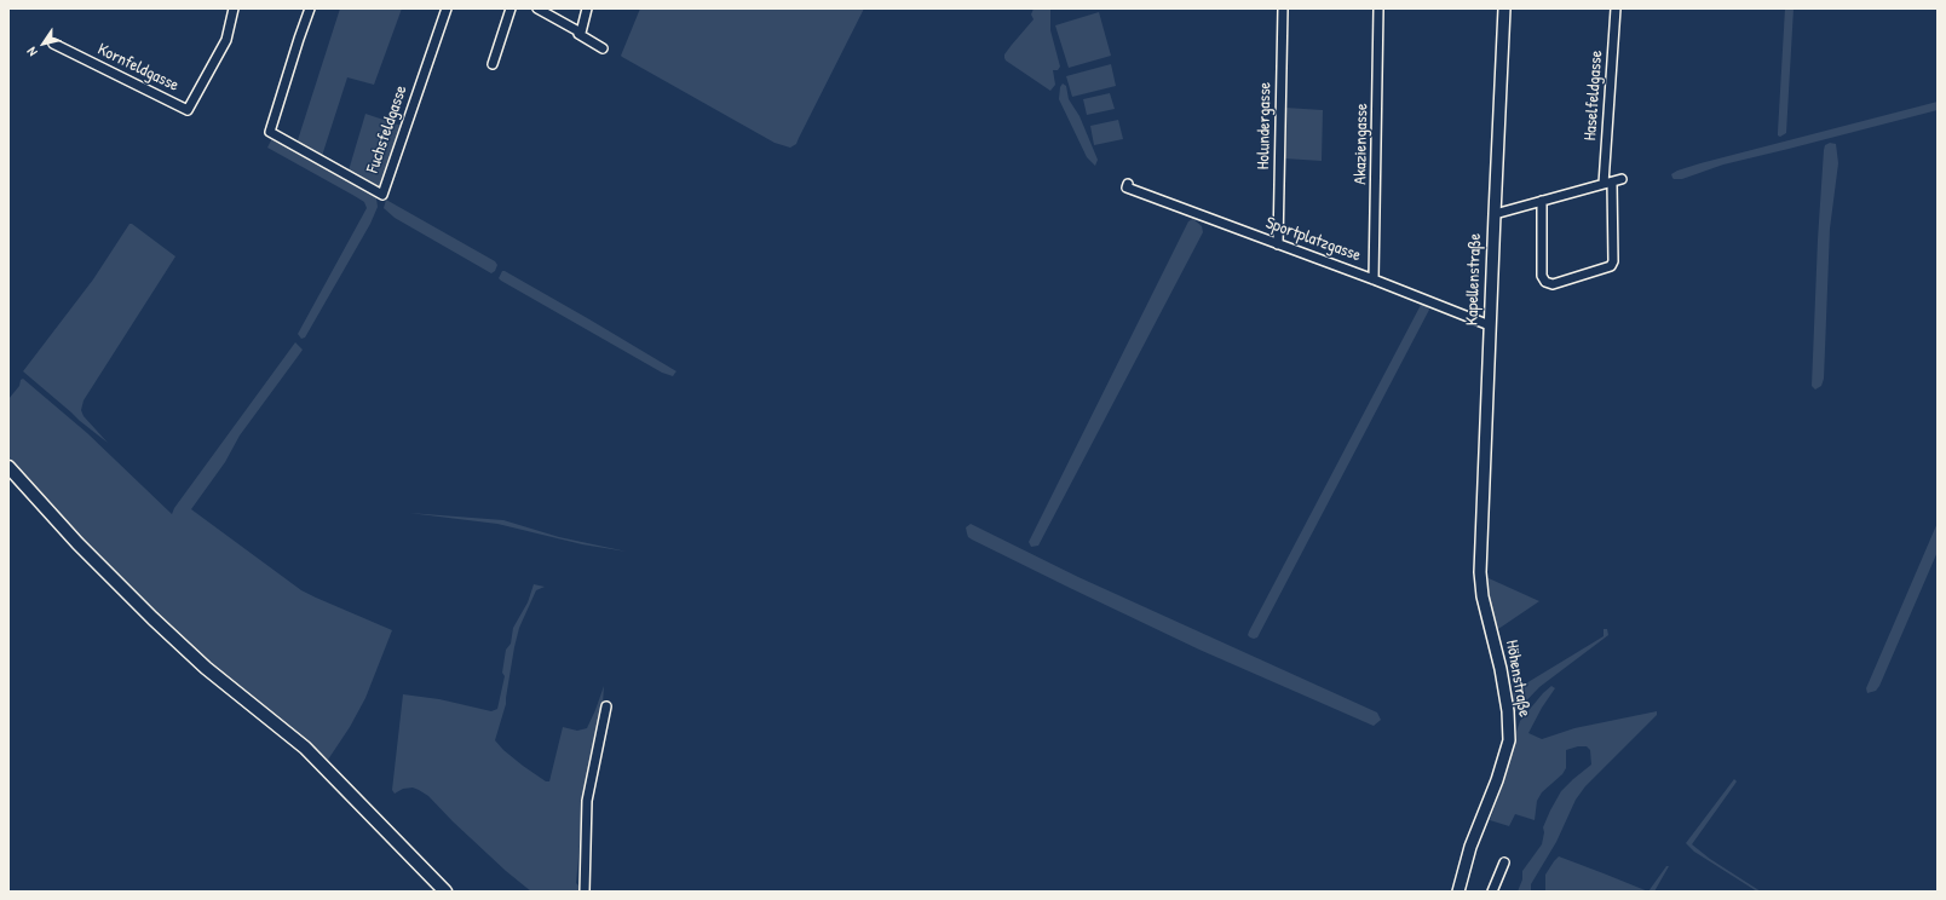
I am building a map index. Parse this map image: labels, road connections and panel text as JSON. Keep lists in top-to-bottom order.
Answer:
{
  "streets": {
    "street": [
      "Kornfeldgasse",
      "Haselfeldgasse",
      "Holundergasse",
      "Fuchsfeldgasse",
      "Akaziengasse",
      "Sportplatzgasse",
      "Kapellenstraße",
      "Höhenstraße"
    ]
  },
  "crossings": [
    ["Holundergasse", "Sportplatzgasse"],
    ["Akaziengasse", "Sportplatzgasse"],
    ["Sportplatzgasse", "Kapellenstraße"],
    ["Kapellenstraße", "Höhenstraße"]
  ],
  "north": "bottom left"
}
